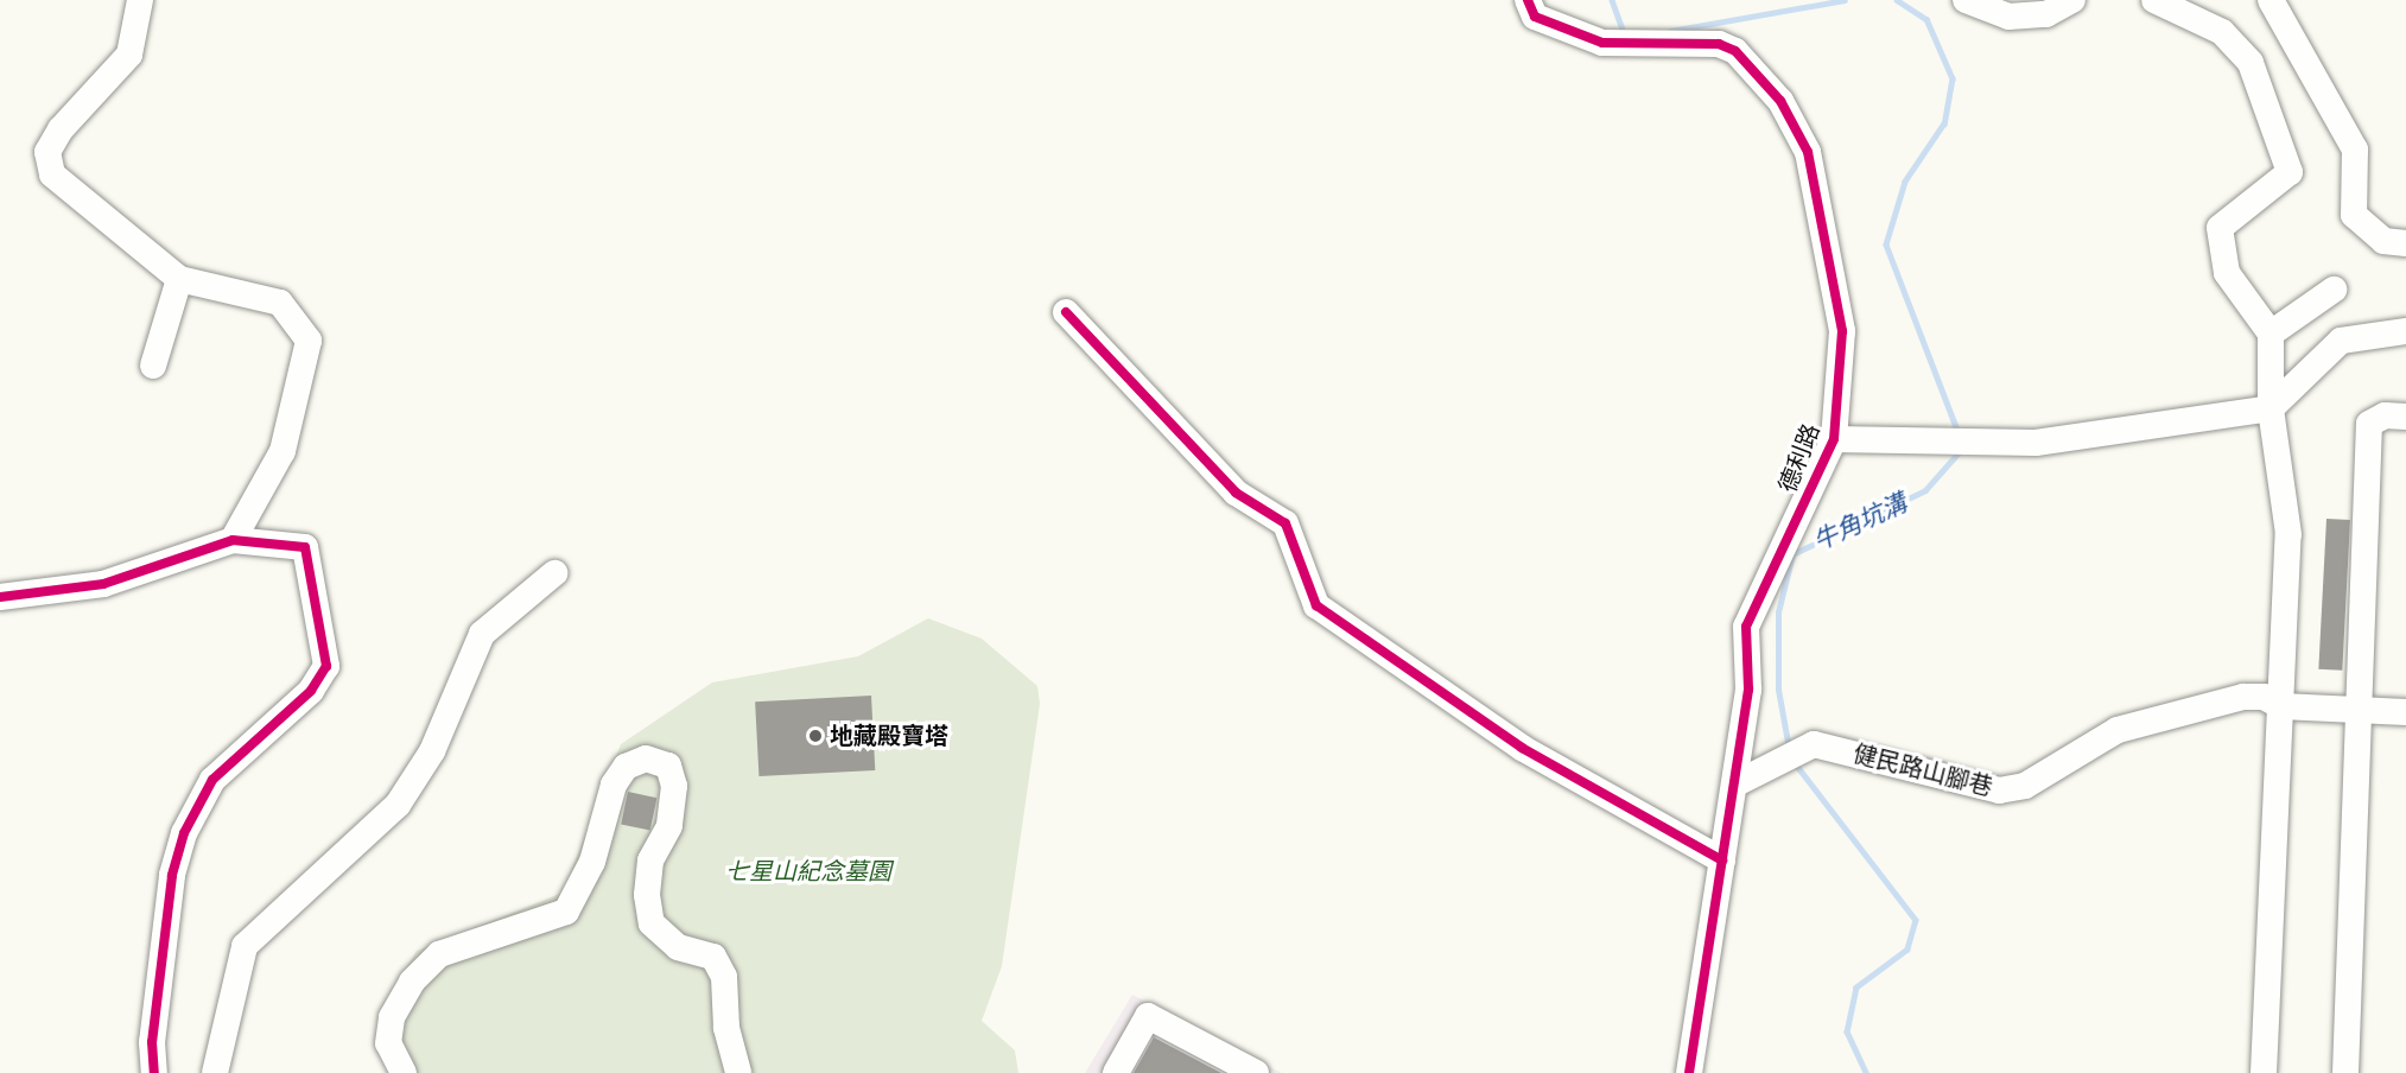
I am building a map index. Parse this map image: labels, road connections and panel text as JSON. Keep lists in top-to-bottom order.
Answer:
{
  "streets": {
    "street": ["德利路", "健民路山腳巷"]
  },
  "crossings": [
    ["德利路", "健民路山腳巷"]
  ],
  "water": ["牛角坑溝"],
  "parks": ["七星山紀念墓園"],
  "places": ["地藏殿寶塔"]
}
